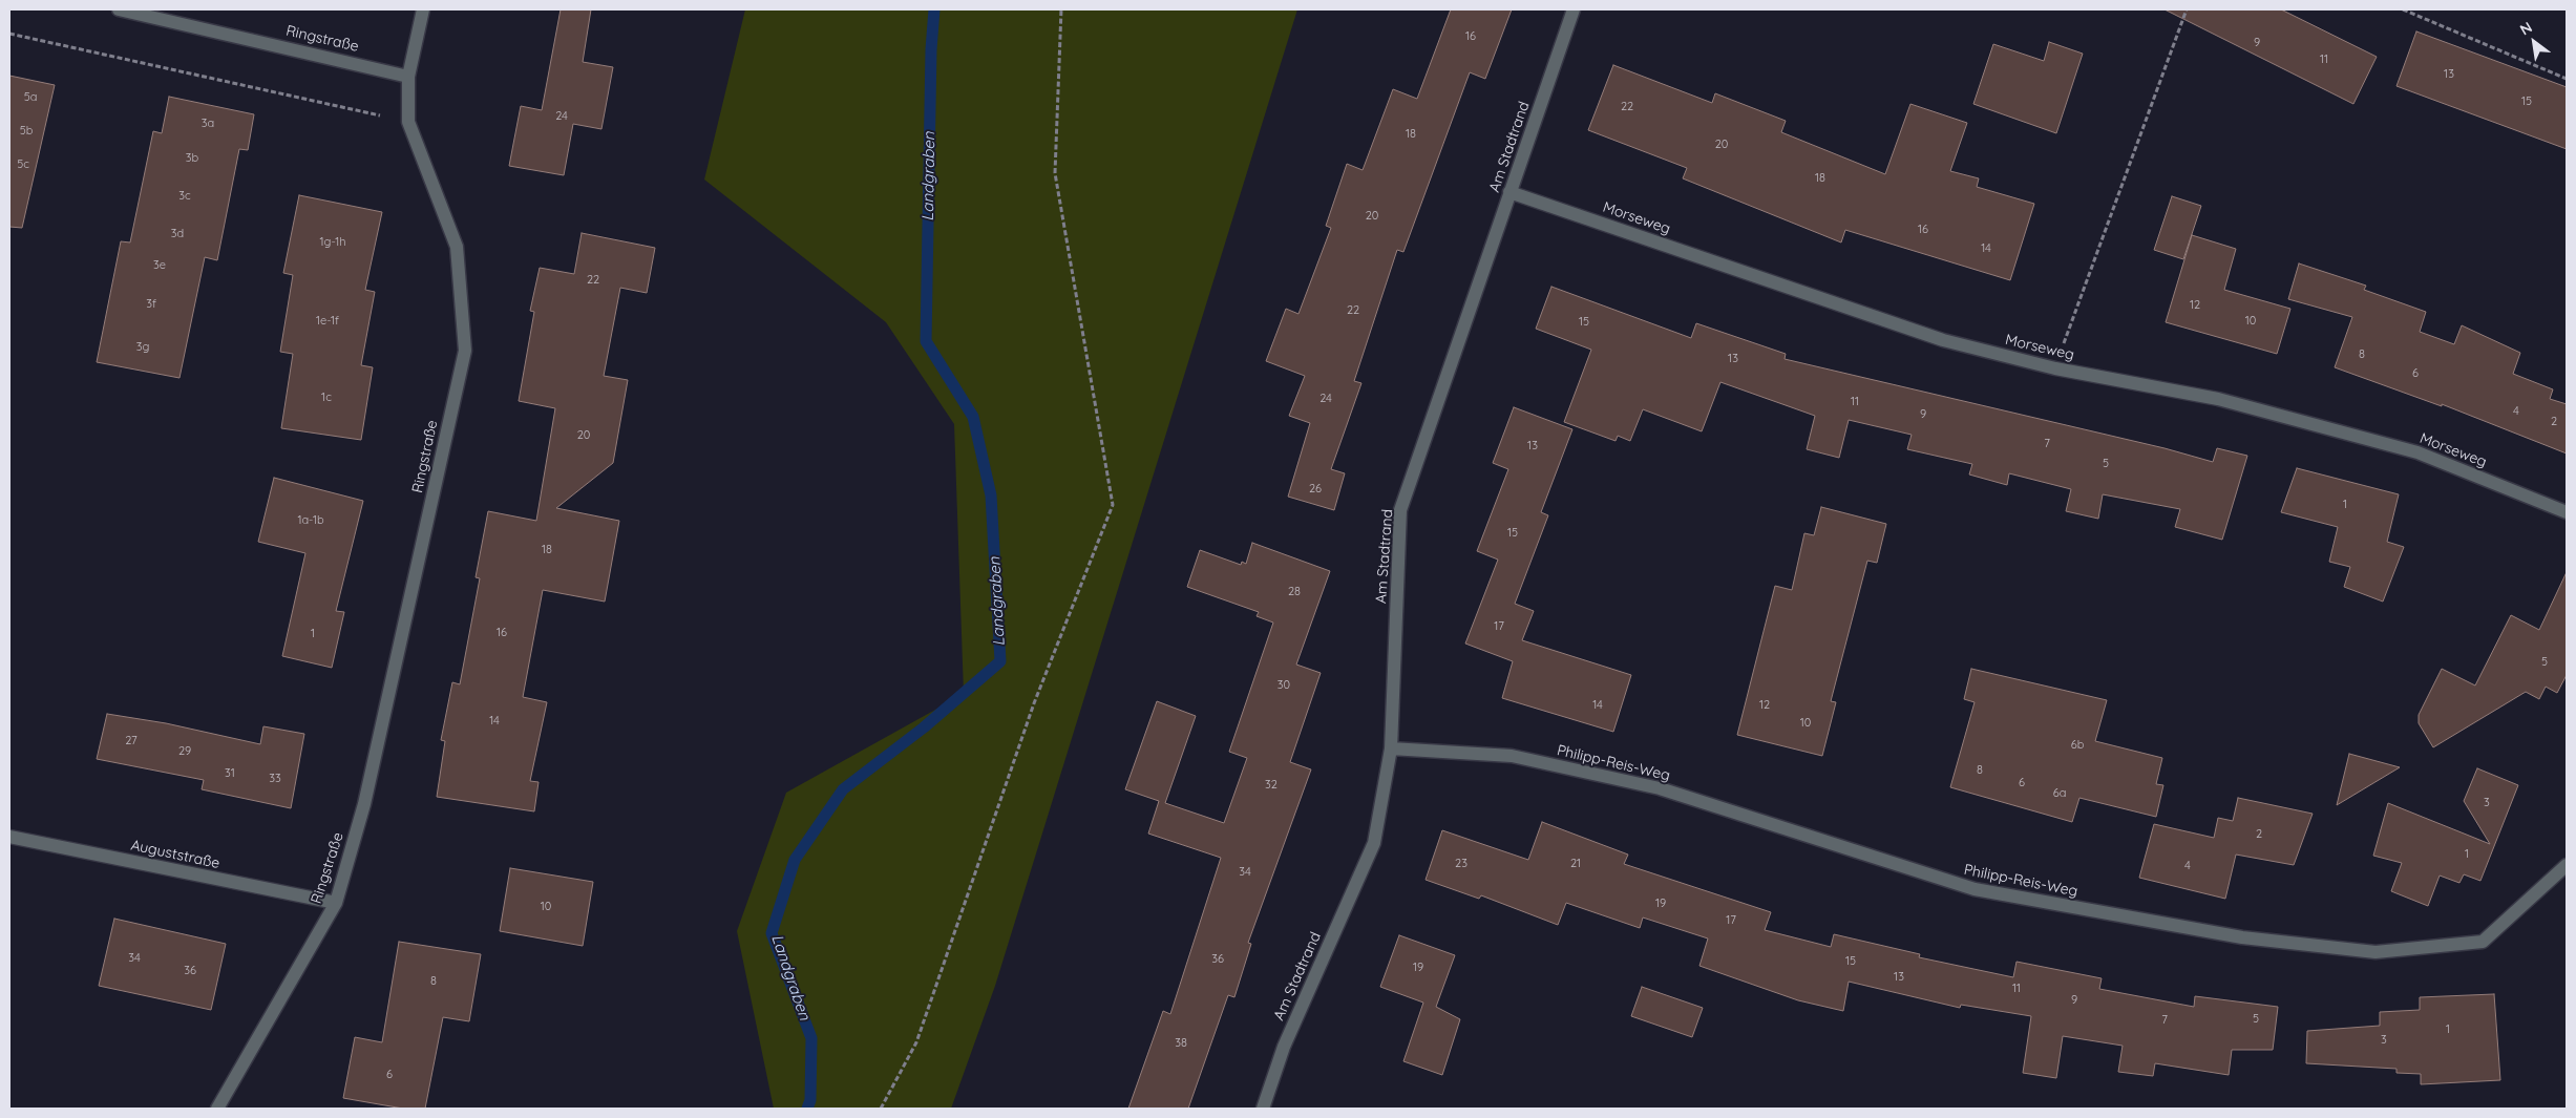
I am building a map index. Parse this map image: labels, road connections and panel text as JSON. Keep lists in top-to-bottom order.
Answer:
{
  "streets": {
    "street": [
      "Ringstraße",
      "Am Stadtrand",
      "Morseweg",
      "Philipp-Reis-Weg",
      "Auguststraße"
    ]
  },
  "crossings": [
    ["Ringstraße", "Auguststraße"],
    ["Am Stadtrand", "Morseweg"],
    ["Am Stadtrand", "Philipp-Reis-Weg"]
  ],
  "water": ["Landgraben"],
  "house_numbers": [
    "16",
    "9",
    "11",
    "13",
    "5a",
    "15",
    "22",
    "24",
    "3a",
    "5b",
    "18",
    "20",
    "3b",
    "5c",
    "18",
    "3c",
    "20",
    "16",
    "3d",
    "1g-1h",
    "14",
    "3e",
    "22",
    "3f",
    "12",
    "22",
    "1e-1f",
    "10",
    "15",
    "3g",
    "8",
    "13",
    "6",
    "1c",
    "24",
    "11",
    "4",
    "9",
    "2",
    "20",
    "7",
    "13",
    "5",
    "26",
    "1",
    "1a-1b",
    "15",
    "18",
    "28",
    "17",
    "16",
    "1",
    "5",
    "30",
    "14",
    "12",
    "14",
    "10",
    "27",
    "6b",
    "29",
    "8",
    "31",
    "33",
    "6",
    "32",
    "6a",
    "3",
    "2",
    "1",
    "23",
    "21",
    "4",
    "34",
    "19",
    "10",
    "17",
    "34",
    "36",
    "15",
    "19",
    "36",
    "13",
    "8",
    "11",
    "9",
    "5",
    "7",
    "1",
    "3",
    "38",
    "6"
  ],
  "north": "top left"
}
